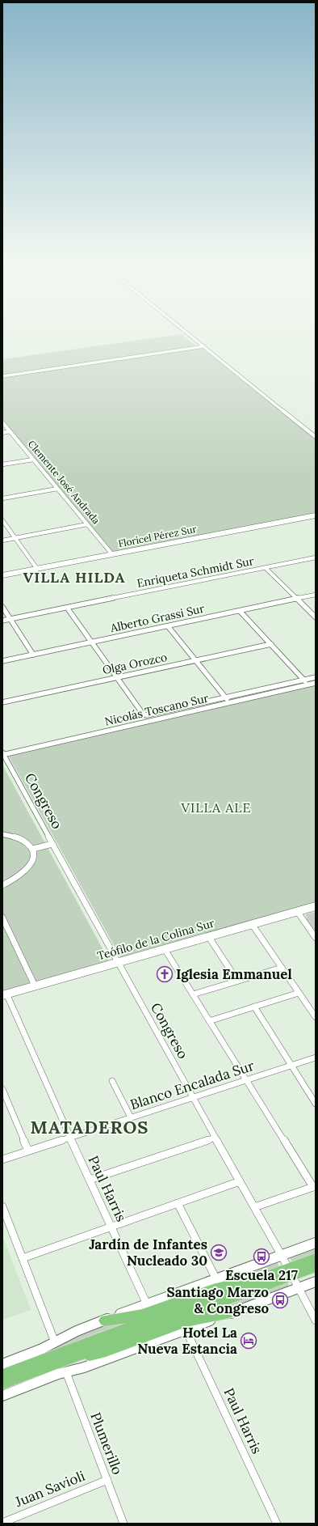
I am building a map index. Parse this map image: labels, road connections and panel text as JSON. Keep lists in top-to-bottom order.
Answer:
{
  "streets": {
    "street": [
      "Clemente José Andrada",
      "Floricel Pérez Sur",
      "Enriqueta Schmidt Sur",
      "Alberto Grassi Sur",
      "Olga Orozco",
      "Nicolás Toscano Sur",
      "Congreso",
      "Teófilo de la Colina Sur",
      "Blanco Encalada Sur",
      "Paul Harris",
      "Plumerillo",
      "Juan Savioli"
    ]
  },
  "crossings": [
    ["Clemente José Andrada", "Floricel Pérez Sur"],
    ["Olga Orozco", "Nicolás Toscano Sur"],
    ["Nicolás Toscano Sur", "Congreso"],
    ["Congreso", "Teófilo de la Colina Sur"],
    ["Congreso", "Blanco Encalada Sur"],
    ["Teófilo de la Colina Sur", "Paul Harris"],
    ["Blanco Encalada Sur", "Paul Harris"],
    ["Plumerillo", "Juan Savioli"]
  ],
  "districts": ["VILLA HILDA", "VILLA ALE", "MATADEROS"],
  "places": {
    "church": ["Iglesia Emmanuel"],
    "school or university": ["Jardín de Infantes Nucleado 30"],
    "bus stop": ["Escuela 217", "Santiago Marzo & Congreso"],
    "hotel": ["Hotel La Nueva Estancia"]
  }
}
